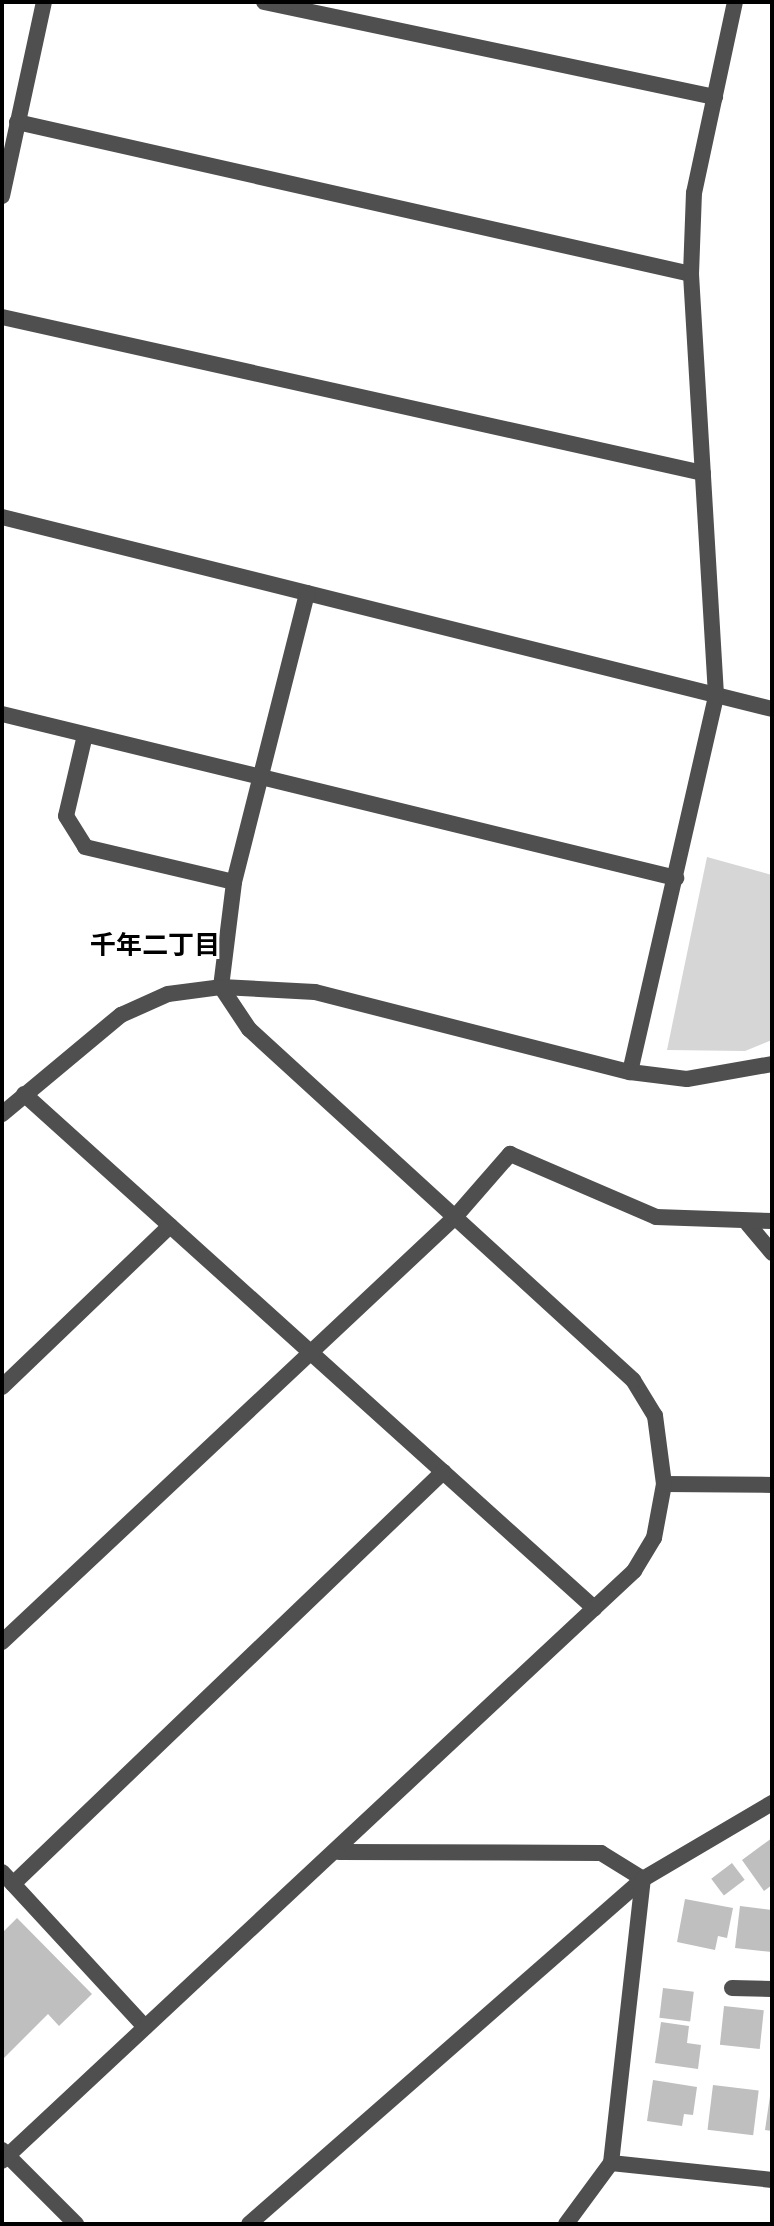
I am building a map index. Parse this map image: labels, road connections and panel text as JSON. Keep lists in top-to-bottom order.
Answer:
{
  "districts": ["千年二丁目"]
}
